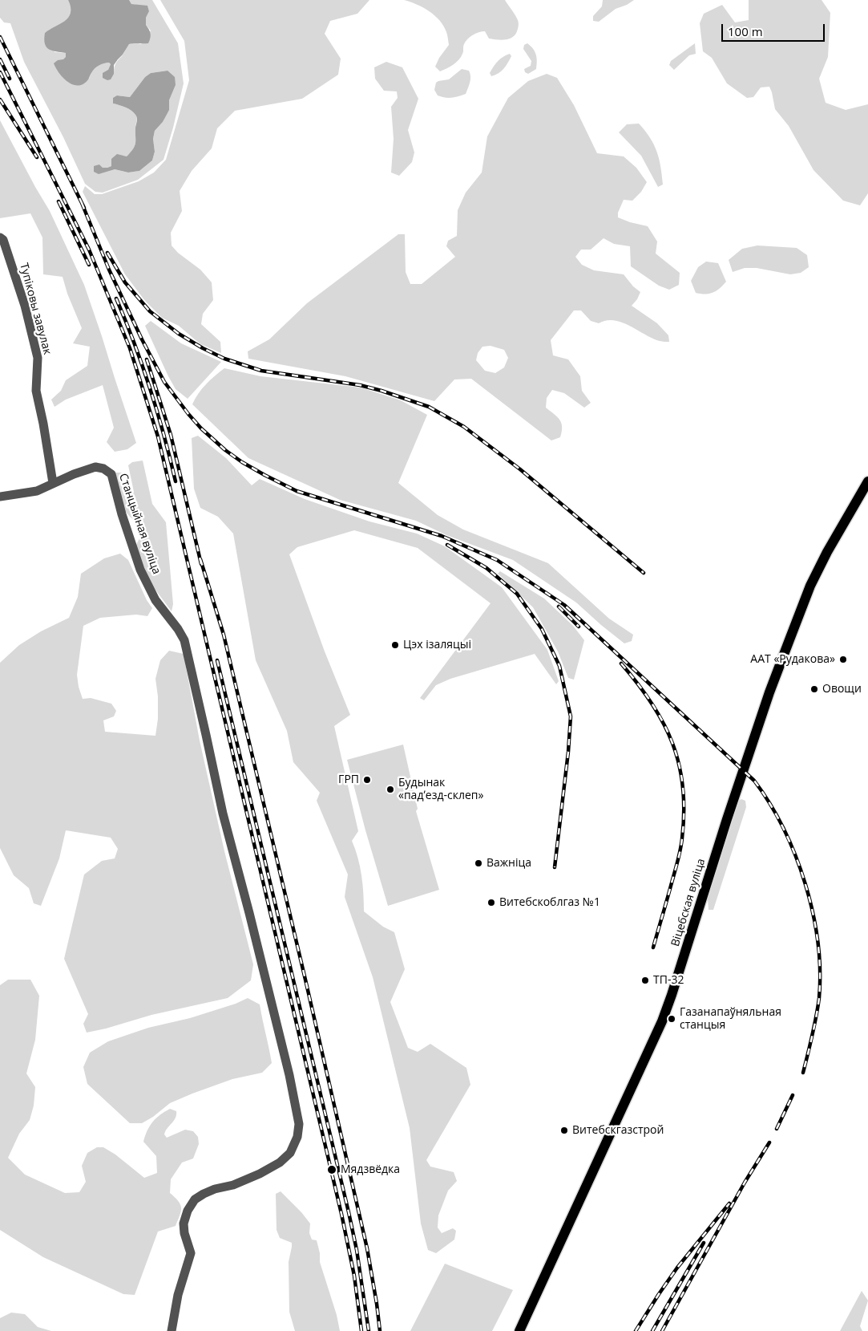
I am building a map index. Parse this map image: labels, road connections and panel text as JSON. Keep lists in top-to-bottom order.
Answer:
{
  "streets": {
    "main road": ["Віцебская вуліца"],
    "street": ["Тупіковы завулак", "Станцыйная вуліца"]
  },
  "crossings": [
    ["Тупіковы завулак", "Станцыйная вуліца"]
  ],
  "places": [
    "Цэх ізаляцыі",
    "ААТ «Рудакова»",
    "Овощи",
    "ГРП",
    "Будынак «падʼезд-склеп»",
    "Важніца",
    "Витебскоблгаз №1",
    "ТП-32",
    "Газанапаўняльная станцыя",
    "Витебскгазстрой",
    "Мядзвёдка"
  ],
  "scale_bar": "100 m"
}
